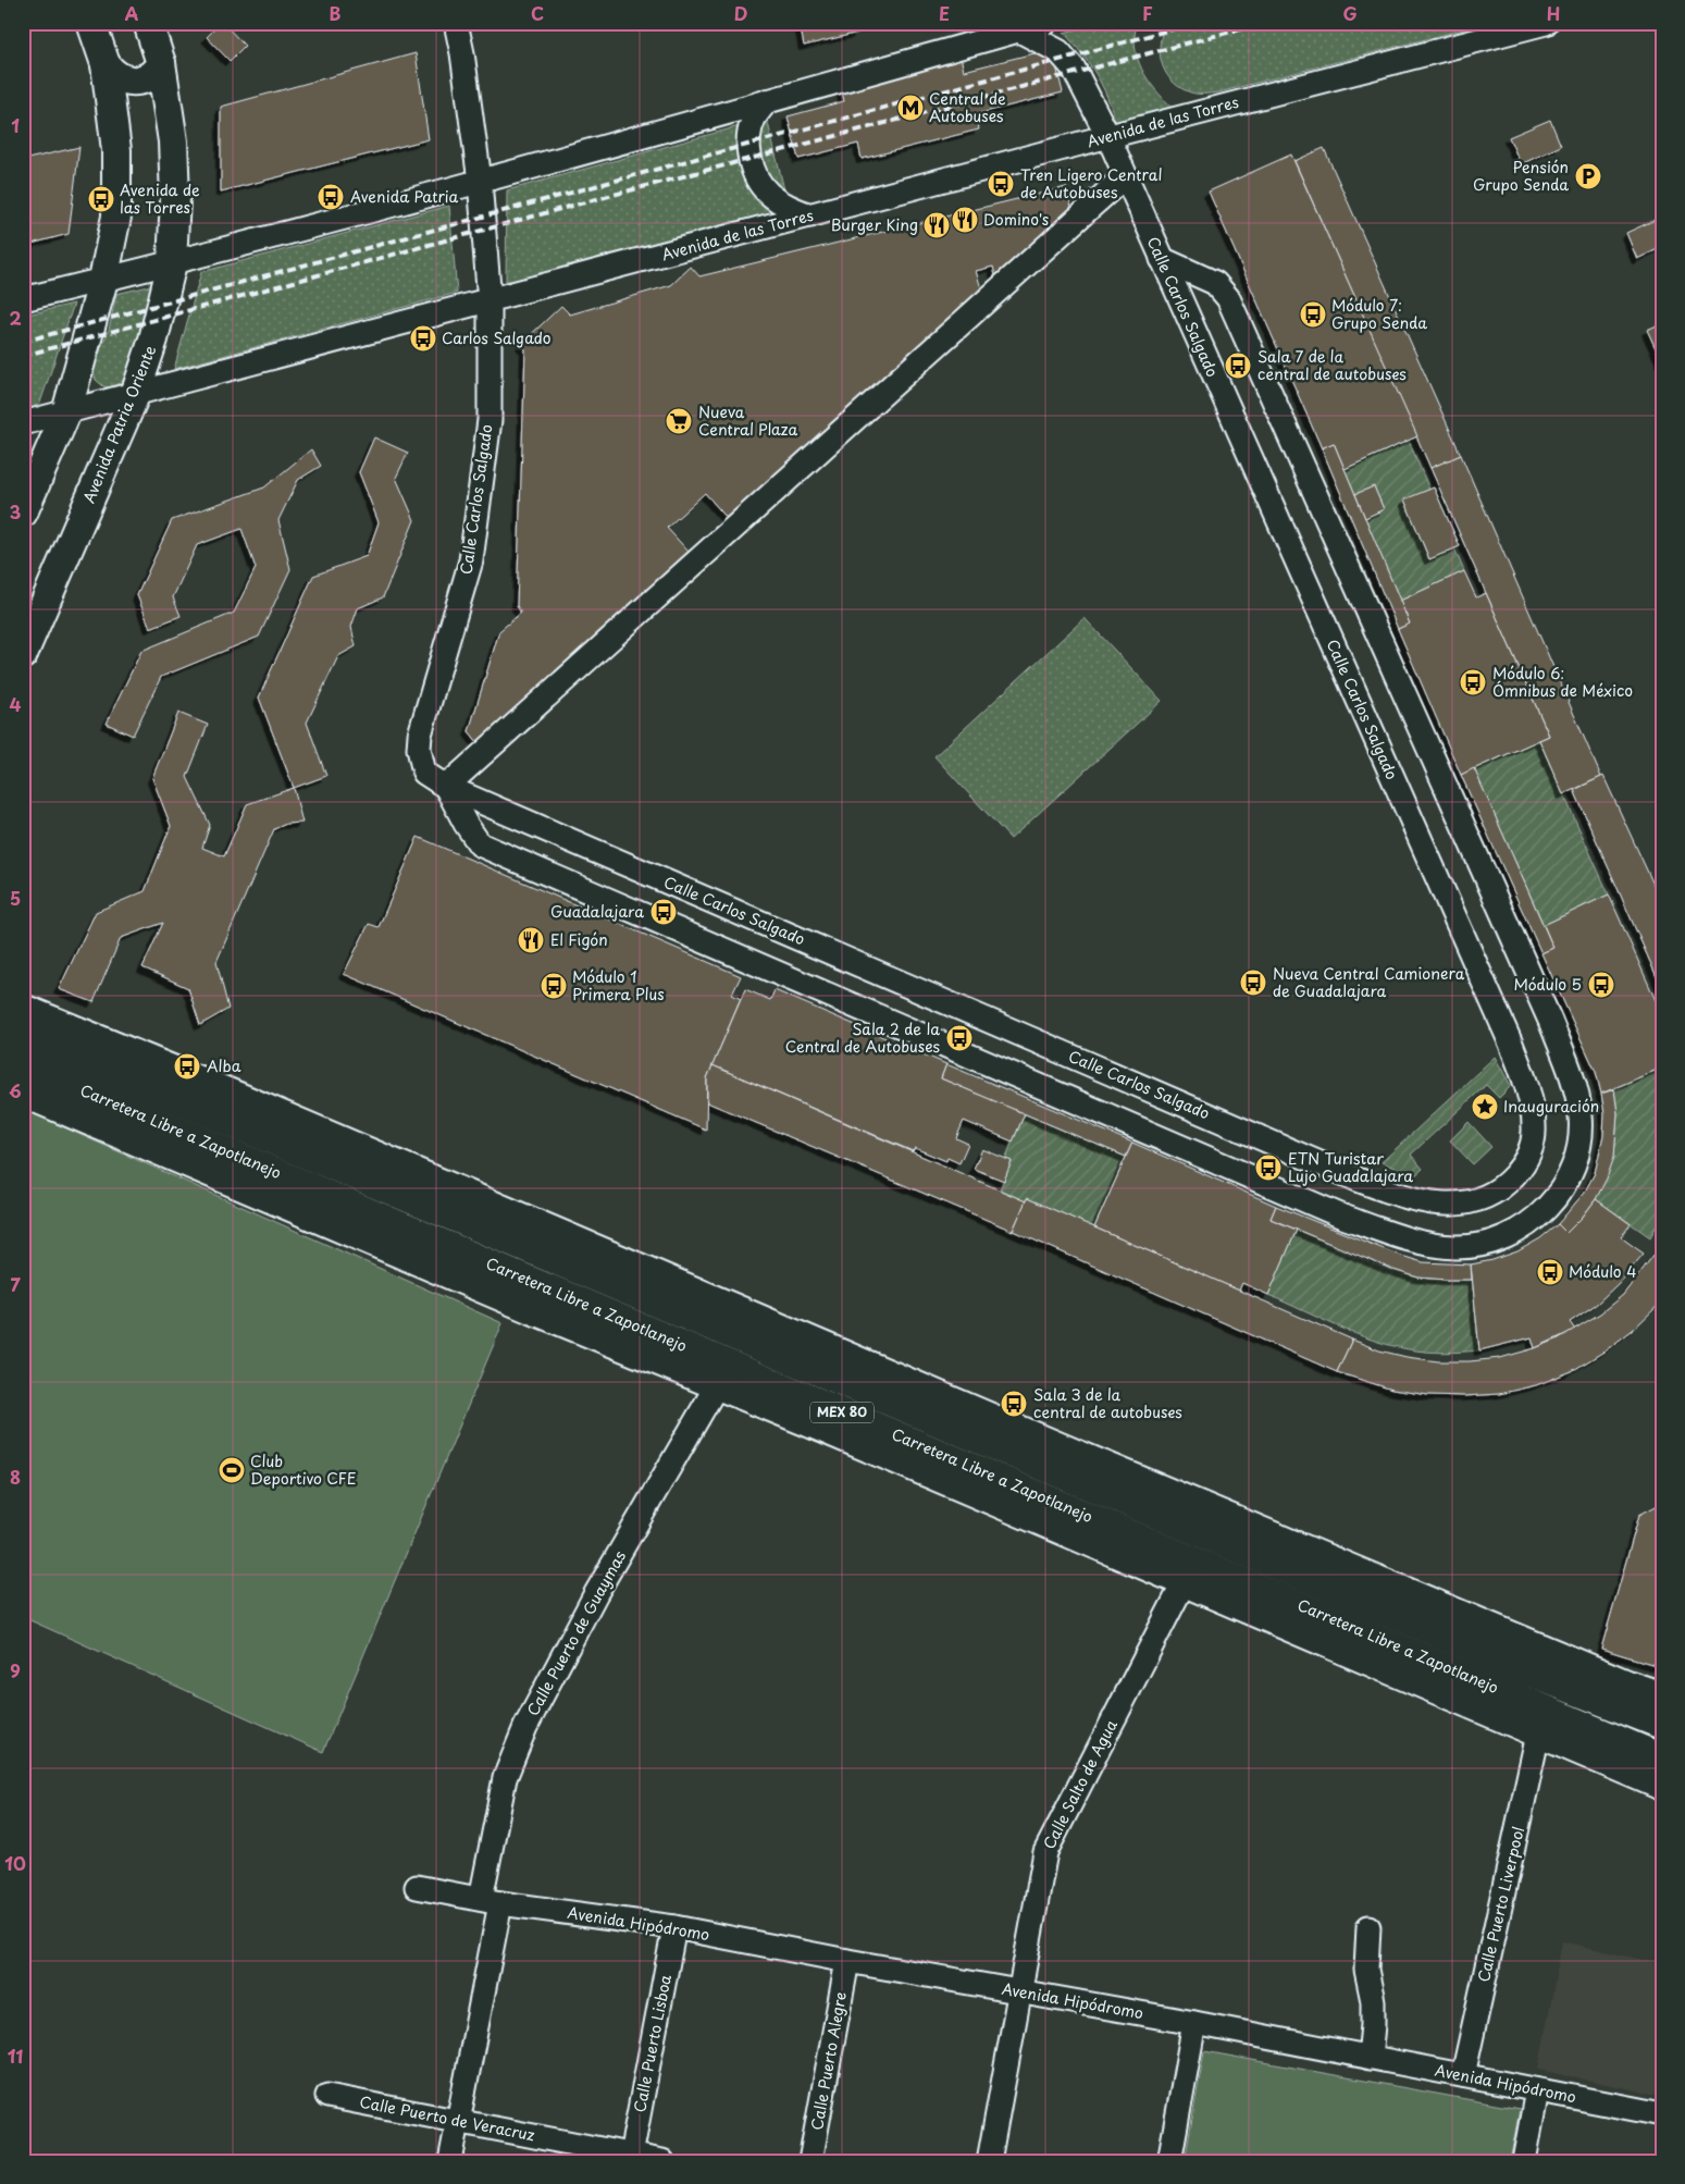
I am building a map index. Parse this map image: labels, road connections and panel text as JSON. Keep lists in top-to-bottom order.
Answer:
{
  "streets": {
    "main road": ["Avenida Patria Oriente", "Carretera Libre a Zapotlanejo", "MEX 80"],
    "street": [
      "Avenida de las Torres",
      "Calle Carlos Salgado",
      "Calle Puerto de Guaymas",
      "Calle Salto de Agua",
      "Calle Puerto Liverpool",
      "Avenida Hipódromo",
      "Calle Puerto Lisboa",
      "Calle Puerto Alegre",
      "Calle Puerto de Veracruz"
    ]
  },
  "crossings": [
    ["Avenida de las Torres", "Calle Carlos Salgado"],
    ["Avenida de las Torres", "Avenida Patria Oriente"],
    ["Carretera Libre a Zapotlanejo", "Calle Puerto de Guaymas"],
    ["Carretera Libre a Zapotlanejo", "Calle Salto de Agua"],
    ["Carretera Libre a Zapotlanejo", "Calle Puerto Liverpool"],
    ["Calle Puerto de Guaymas", "Avenida Hipódromo"],
    ["Calle Puerto de Guaymas", "Calle Puerto de Veracruz"],
    ["Calle Salto de Agua", "Avenida Hipódromo"],
    ["Calle Puerto Liverpool", "Avenida Hipódromo"],
    ["Avenida Hipódromo", "Calle Puerto Lisboa"],
    ["Avenida Hipódromo", "Calle Puerto Alegre"],
    ["Calle Puerto Lisboa", "Calle Puerto de Veracruz"]
  ],
  "places": {
    "metro station": ["Central de Autobuses"],
    "parking": ["Pensión Grupo Senda"],
    "bus stop": [
      "Tren Ligero Central de Autobuses",
      "Avenida Patria",
      "Avenida de las Torres",
      "Módulo 7: Grupo Senda",
      "Carlos Salgado",
      "Sala 7 de la central de autobuses",
      "Módulo 6: Ómnibus de México",
      "Guadalajara",
      "Nueva Central Camionera de Guadalajara",
      "Módulo 5",
      "Módulo 1 Primera Plus",
      "Sala 2 de la Central de Autobuses",
      "Alba",
      "ETN Turistar Lujo Guadalajara",
      "Módulo 4",
      "Sala 3 de la central de autobuses"
    ],
    "restaurant": ["Domino's", "Burger King", "El Figón"],
    "supermarket": ["Nueva Central Plaza"],
    "place": ["Inauguración"],
    "sports": ["Club Deportivo CFE"]
  },
  "grid": {
    "columns": [
      "A",
      "B",
      "C",
      "D",
      "E",
      "F",
      "G",
      "H"
    ],
    "rows": [
      "1",
      "2",
      "3",
      "4",
      "5",
      "6",
      "7",
      "8",
      "9",
      "10",
      "11"
    ]
  }
}
